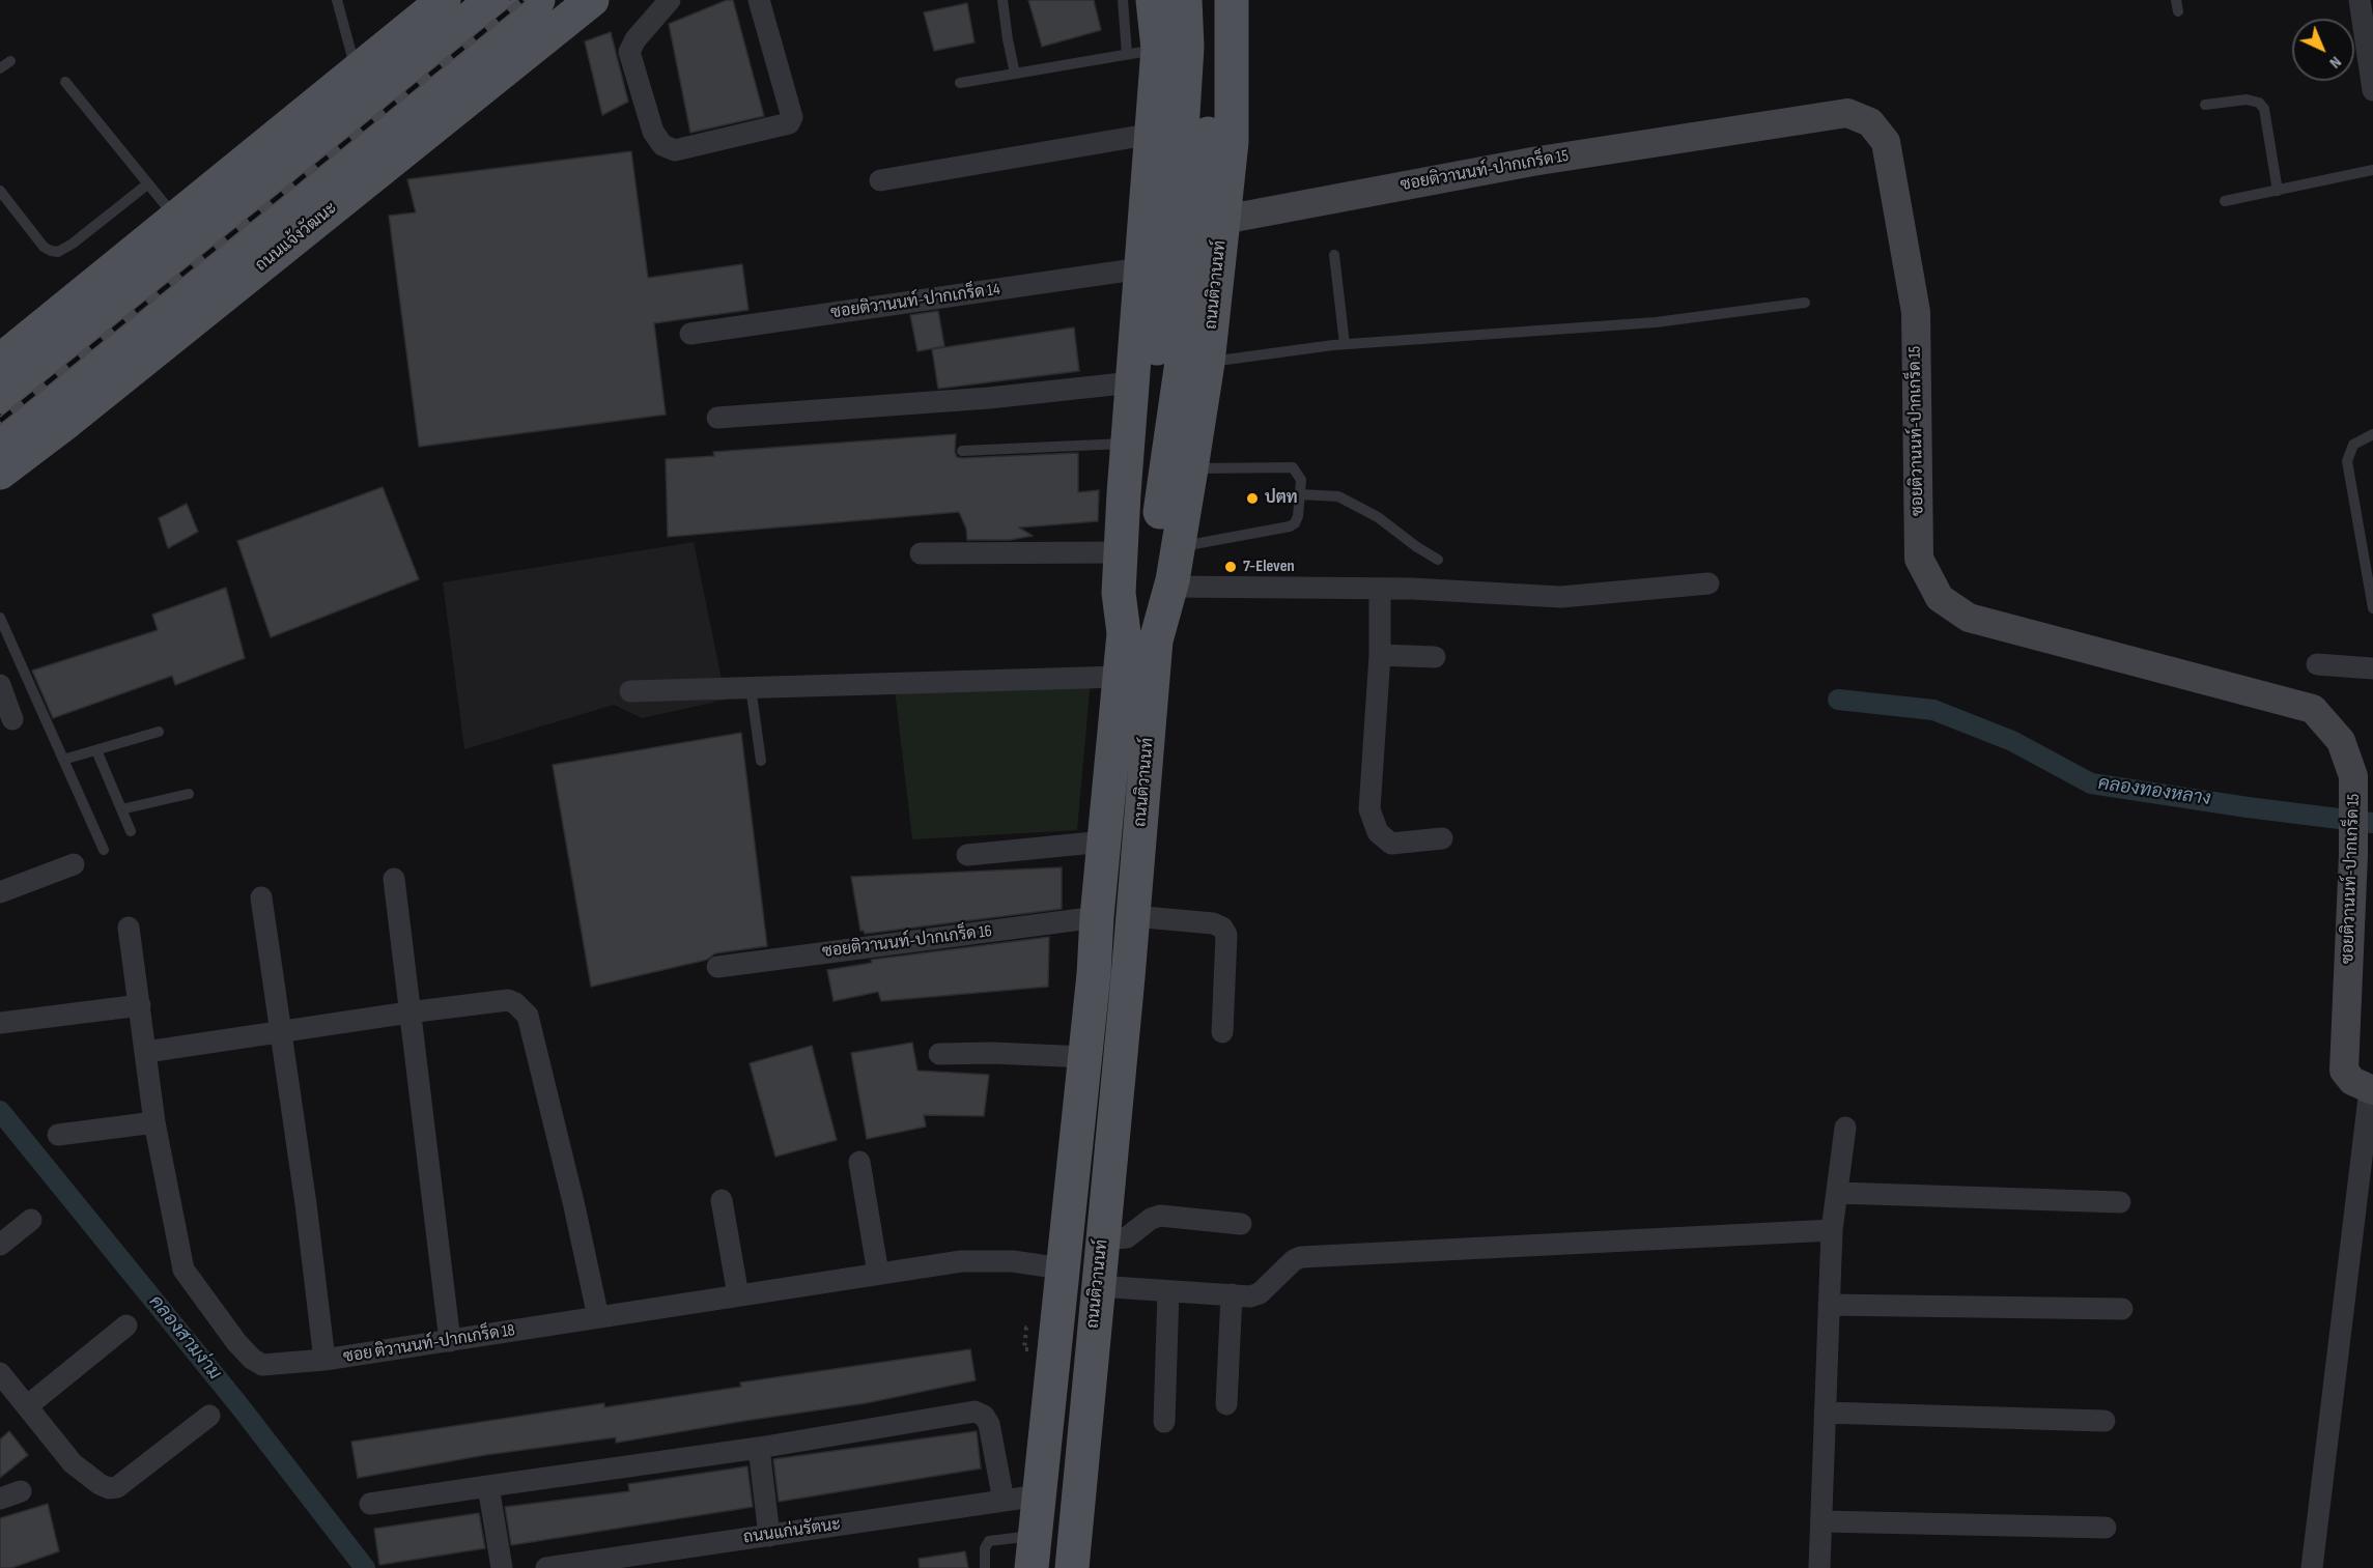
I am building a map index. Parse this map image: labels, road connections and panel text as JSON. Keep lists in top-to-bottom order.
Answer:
{
  "streets": {
    "main road": ["ถนนแจ้งวัฒนะ", "ถนนติวานนท์"],
    "street": [
      "ซอยติวานนท์-ปากเกร็ด 15",
      "ซอยติวานนท์-ปากเกร็ด 14",
      "ซอยติวานนท์-ปากเกร็ด 16",
      "ซอย ติวานนท์-ปากเกร็ด 18",
      "ถนนแก่นรัตนะ"
    ]
  },
  "crossings": [
    ["ซอยติวานนท์-ปากเกร็ด 15", "ถนนติวานนท์"],
    ["ถนนติวานนท์", "ซอยติวานนท์-ปากเกร็ด 14"],
    ["ถนนติวานนท์", "ซอยติวานนท์-ปากเกร็ด 16"],
    ["ถนนติวานนท์", "ซอย ติวานนท์-ปากเกร็ด 18"],
    ["ถนนติวานนท์", "ถนนแก่นรัตนะ"]
  ],
  "water": ["คลองทองหลาง", "คลองสามง่าม"],
  "places": ["ปตท", "7-Eleven"],
  "north": "bottom right"
}
